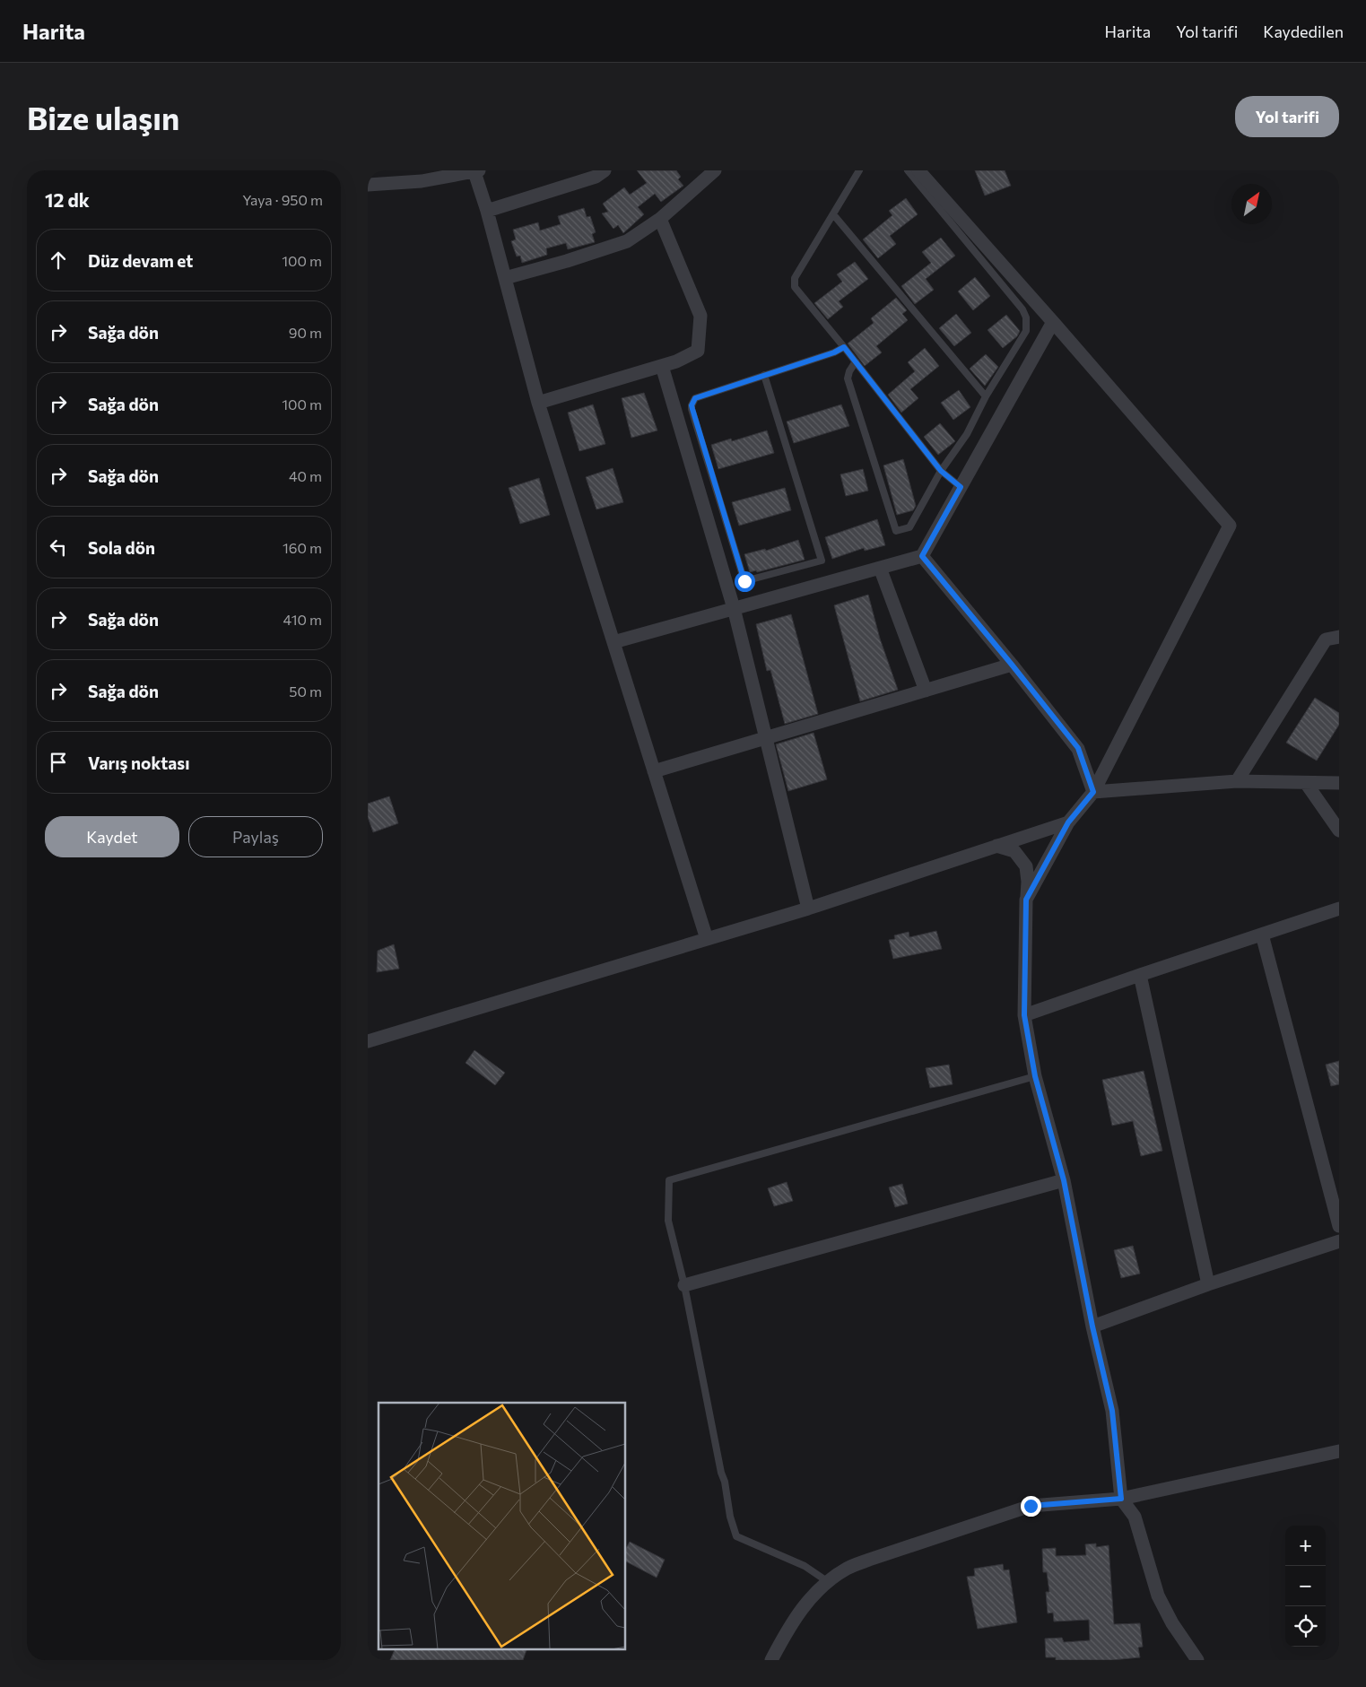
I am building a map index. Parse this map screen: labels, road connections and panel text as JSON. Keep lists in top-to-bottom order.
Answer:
{
  "north": "top right",
  "page": {
    "header": "Harita",
    "nav": ["Harita", "Yol tarifi", "Kaydedilen"],
    "buttons": [
      "Yol tarifi",
      ["Kaydet", "Paylaş"]
    ],
    "title": "Bize ulaşın",
    "heading": ["12 dk", "Yaya · 950 m"],
    "list": [
      ["Düz devam et", "100 m"],
      ["Sağa dön", "90 m"],
      ["Sağa dön", "100 m"],
      ["Sağa dön", "40 m"],
      ["Sola dön", "160 m"],
      ["Sağa dön", "410 m"],
      ["Sağa dön", "50 m"],
      "Varış noktası"
    ],
    "map_buttons": ["+", "−"]
  }
}
